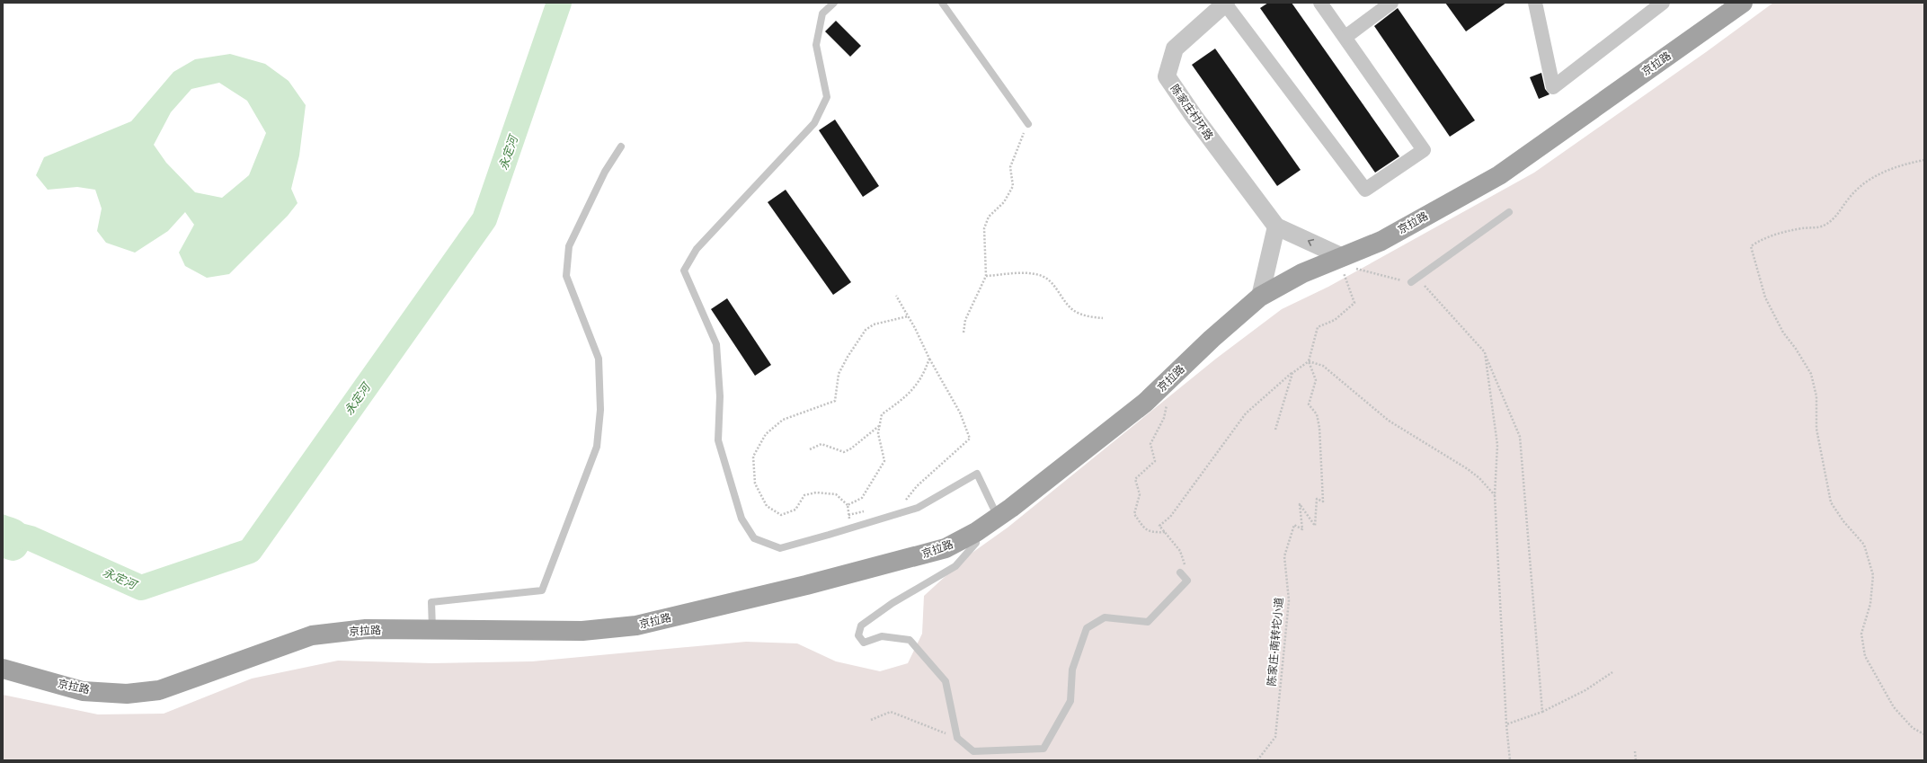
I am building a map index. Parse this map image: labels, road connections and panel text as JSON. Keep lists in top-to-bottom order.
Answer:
{
  "streets": {
    "highway": ["京拉路"],
    "street": ["陈家庄村环路"],
    "path": ["陈家庄·南转坨小道"]
  },
  "water": ["永定河"]
}
